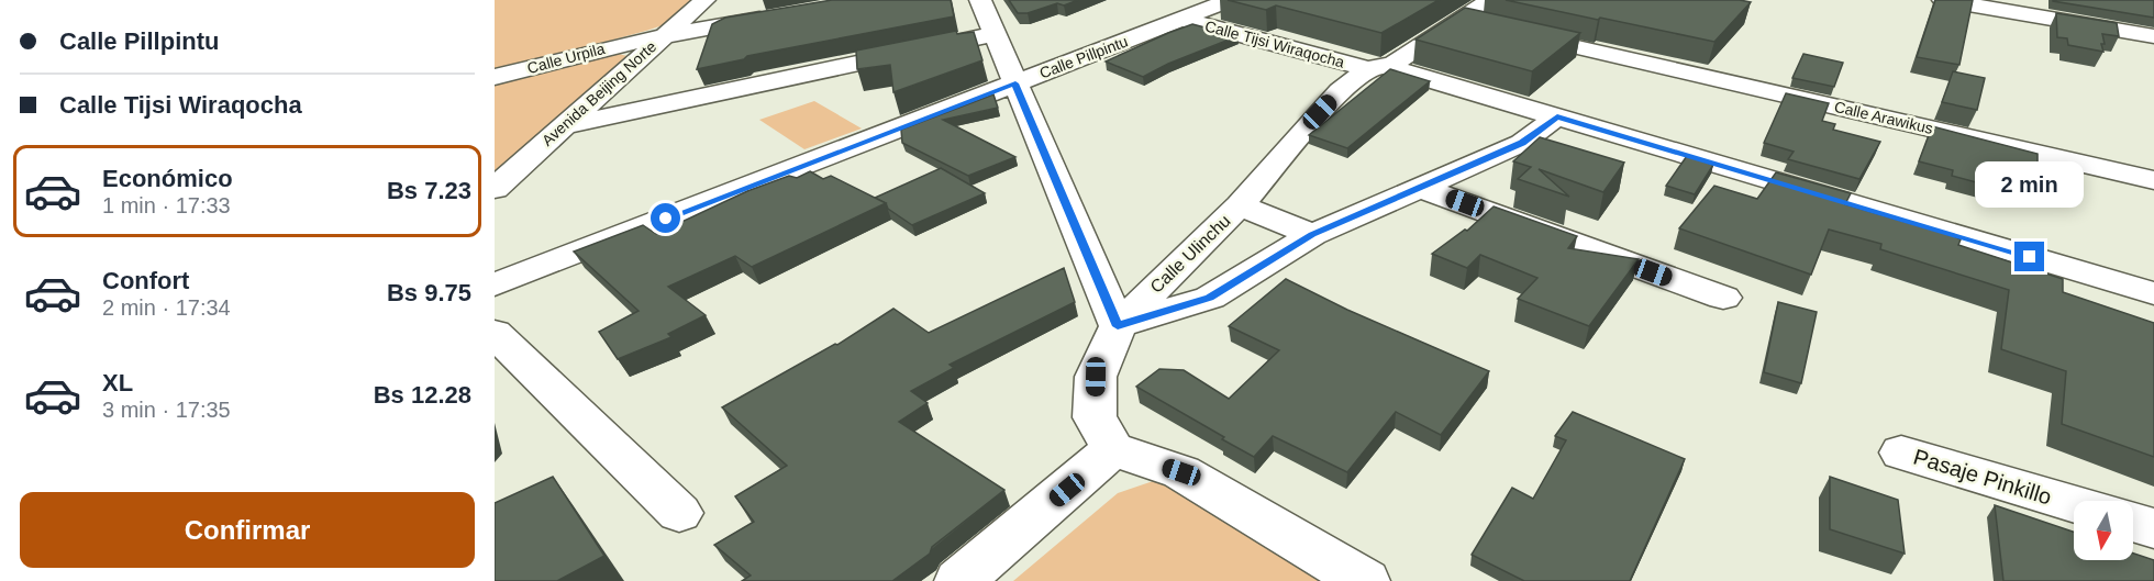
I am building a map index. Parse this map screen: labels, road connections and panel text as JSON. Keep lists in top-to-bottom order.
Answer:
{
  "streets": {
    "street": [
      "Calle Tijsi Wiraqocha",
      "Calle Pillpintu",
      "Calle Urpila",
      "Avenida Beijing Norte",
      "Calle Arawikus",
      "Calle Ulinchu",
      "Pasaje Pinkillo"
    ]
  },
  "crossings": [
    ["Calle Tijsi Wiraqocha", "Calle Pillpintu"],
    ["Calle Tijsi Wiraqocha", "Calle Ulinchu"],
    ["Calle Urpila", "Avenida Beijing Norte"],
    ["Calle Arawikus", "Calle Ulinchu"]
  ],
  "north": "bottom",
  "page": {
    "banner": ["Calle Pillpintu", "Calle Tijsi Wiraqocha"],
    "list": [
      {
        "name": "Económico",
        "note": "1 min · 17:33",
        "value": "Bs 7.23"
      },
      {
        "name": "Confort",
        "note": "2 min · 17:34",
        "value": "Bs 9.75"
      },
      {
        "name": "XL",
        "note": "3 min · 17:35",
        "value": "Bs 12.28"
      }
    ],
    "bubble": "2 min",
    "buttons": "Confirmar"
  }
}
